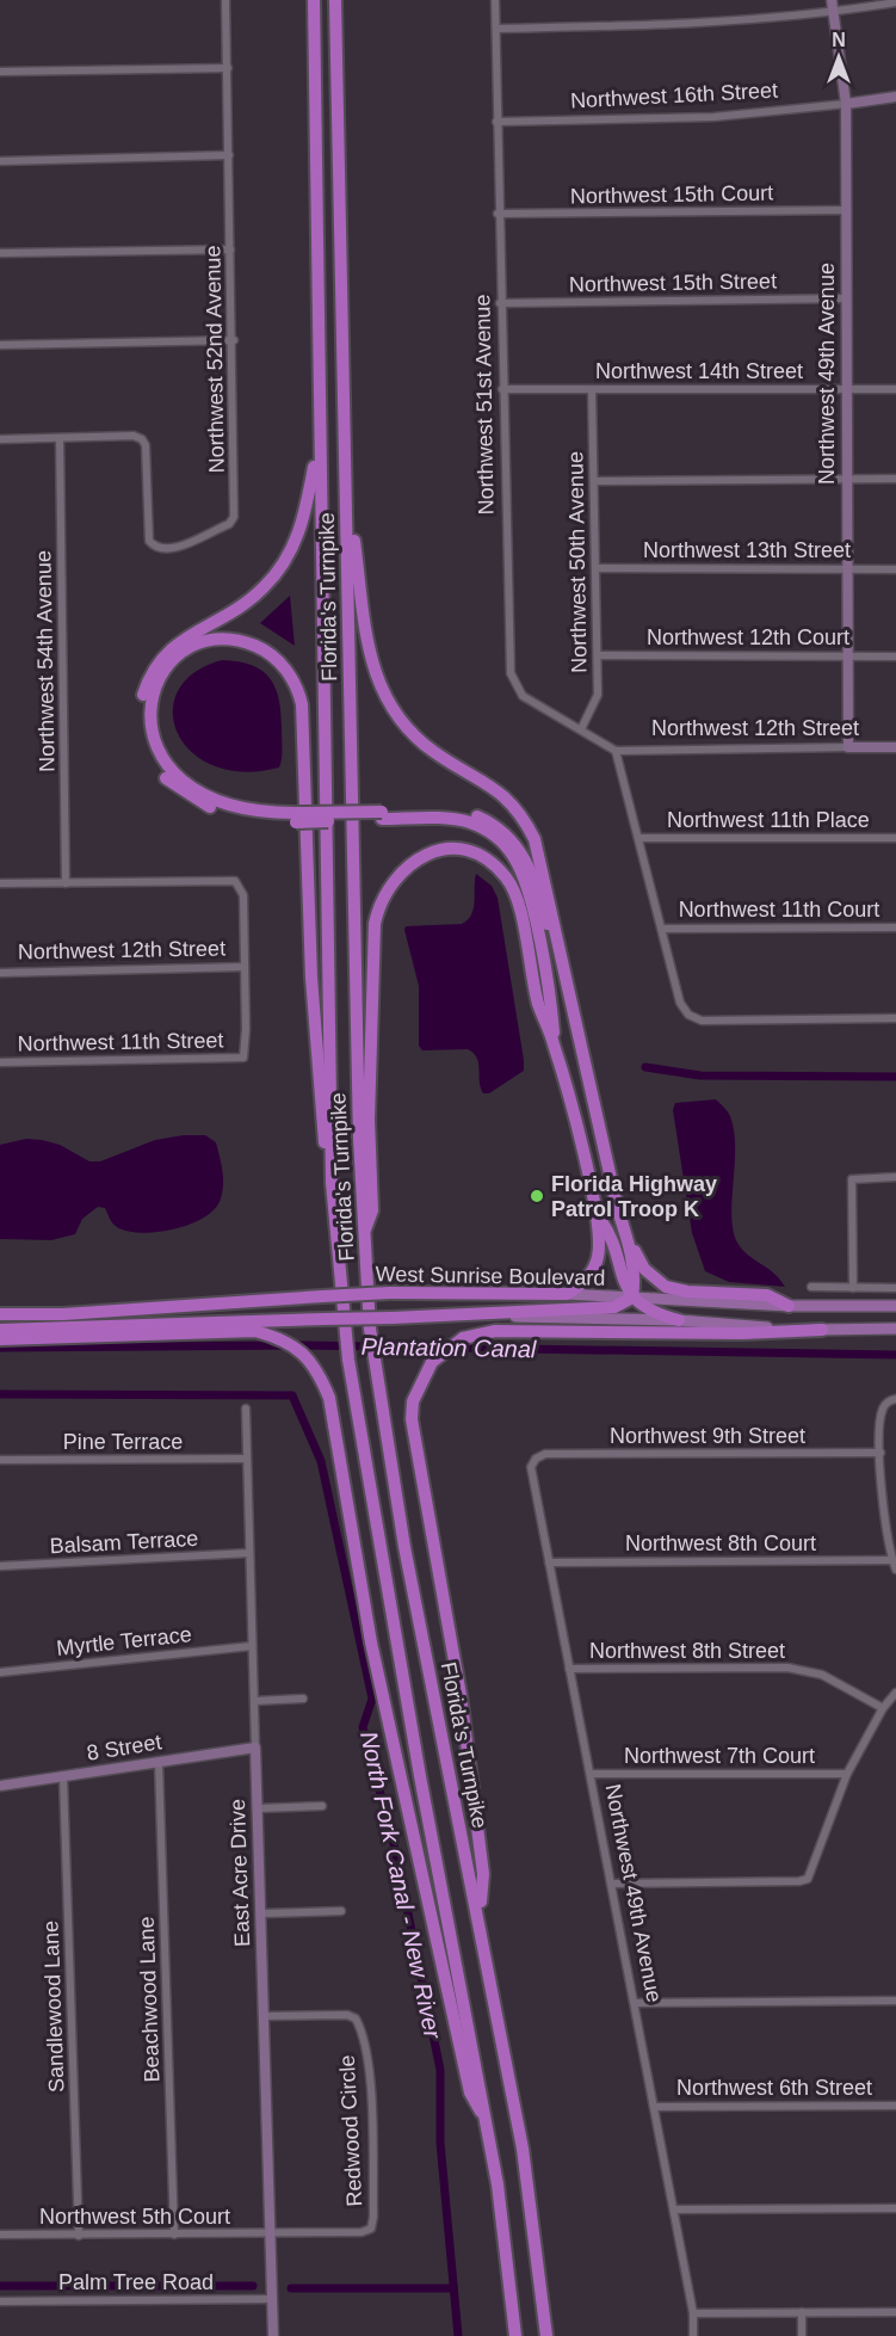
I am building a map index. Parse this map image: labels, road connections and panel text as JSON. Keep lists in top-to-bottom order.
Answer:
{
  "streets": {
    "highway": ["Florida's Turnpike", "West Sunrise Boulevard"],
    "street": [
      "Northwest 16th Street",
      "Northwest 15th Court",
      "Northwest 15th Street",
      "Northwest 52nd Avenue",
      "Northwest 14th Street",
      "Northwest 49th Avenue",
      "Northwest 51st Avenue",
      "Northwest 13th Street",
      "Northwest 50th Avenue",
      "Northwest 12th Court",
      "Northwest 54th Avenue",
      "Northwest 12th Street",
      "Northwest 11th Place",
      "Northwest 11th Court",
      "Northwest 11th Street",
      "Northwest 9th Street",
      "Pine Terrace",
      "Balsam Terrace",
      "Northwest 8th Court",
      "Myrtle Terrace",
      "Northwest 8th Street",
      "8 Street",
      "Northwest 7th Court",
      "East Acre Drive",
      "Beachwood Lane",
      "Sandlewood Lane",
      "Northwest 6th Street",
      "Redwood Circle",
      "Northwest 5th Court",
      "Palm Tree Road"
    ]
  },
  "crossings": [
    ["Northwest 16th Street", "Northwest 49th Avenue"],
    ["Northwest 16th Street", "Northwest 51st Avenue"],
    ["Northwest 15th Court", "Northwest 49th Avenue"],
    ["Northwest 15th Court", "Northwest 51st Avenue"],
    ["Northwest 15th Street", "Northwest 49th Avenue"],
    ["Northwest 15th Street", "Northwest 51st Avenue"],
    ["Northwest 52nd Avenue", "Northwest 54th Avenue"],
    ["Northwest 14th Street", "Northwest 49th Avenue"],
    ["Northwest 14th Street", "Northwest 51st Avenue"],
    ["Northwest 14th Street", "Northwest 50th Avenue"],
    ["Northwest 49th Avenue", "Northwest 13th Street"],
    ["Northwest 49th Avenue", "Northwest 12th Court"],
    ["Northwest 49th Avenue", "Northwest 12th Street"],
    ["Northwest 49th Avenue", "Northwest 9th Street"],
    ["Northwest 49th Avenue", "Northwest 8th Court"],
    ["Northwest 49th Avenue", "Northwest 8th Street"],
    ["Northwest 49th Avenue", "Northwest 7th Court"],
    ["Northwest 49th Avenue", "Northwest 6th Street"],
    ["Northwest 51st Avenue", "Northwest 50th Avenue"],
    ["Northwest 51st Avenue", "Northwest 12th Street"],
    ["Northwest 13th Street", "Northwest 50th Avenue"],
    ["Northwest 50th Avenue", "Northwest 12th Court"],
    ["Northwest 12th Street", "Northwest 11th Street"],
    ["Pine Terrace", "East Acre Drive"],
    ["Balsam Terrace", "East Acre Drive"],
    ["Myrtle Terrace", "East Acre Drive"],
    ["8 Street", "East Acre Drive"],
    ["8 Street", "Beachwood Lane"],
    ["8 Street", "Sandlewood Lane"],
    ["East Acre Drive", "Redwood Circle"],
    ["East Acre Drive", "Northwest 5th Court"],
    ["East Acre Drive", "Palm Tree Road"],
    ["Beachwood Lane", "Northwest 5th Court"],
    ["Sandlewood Lane", "Northwest 5th Court"],
    ["Redwood Circle", "Northwest 5th Court"]
  ],
  "water": ["Plantation Canal", "North Fork Canal - New River"],
  "places": ["Florida Highway Patrol Troop K"],
  "north": "top"
}
